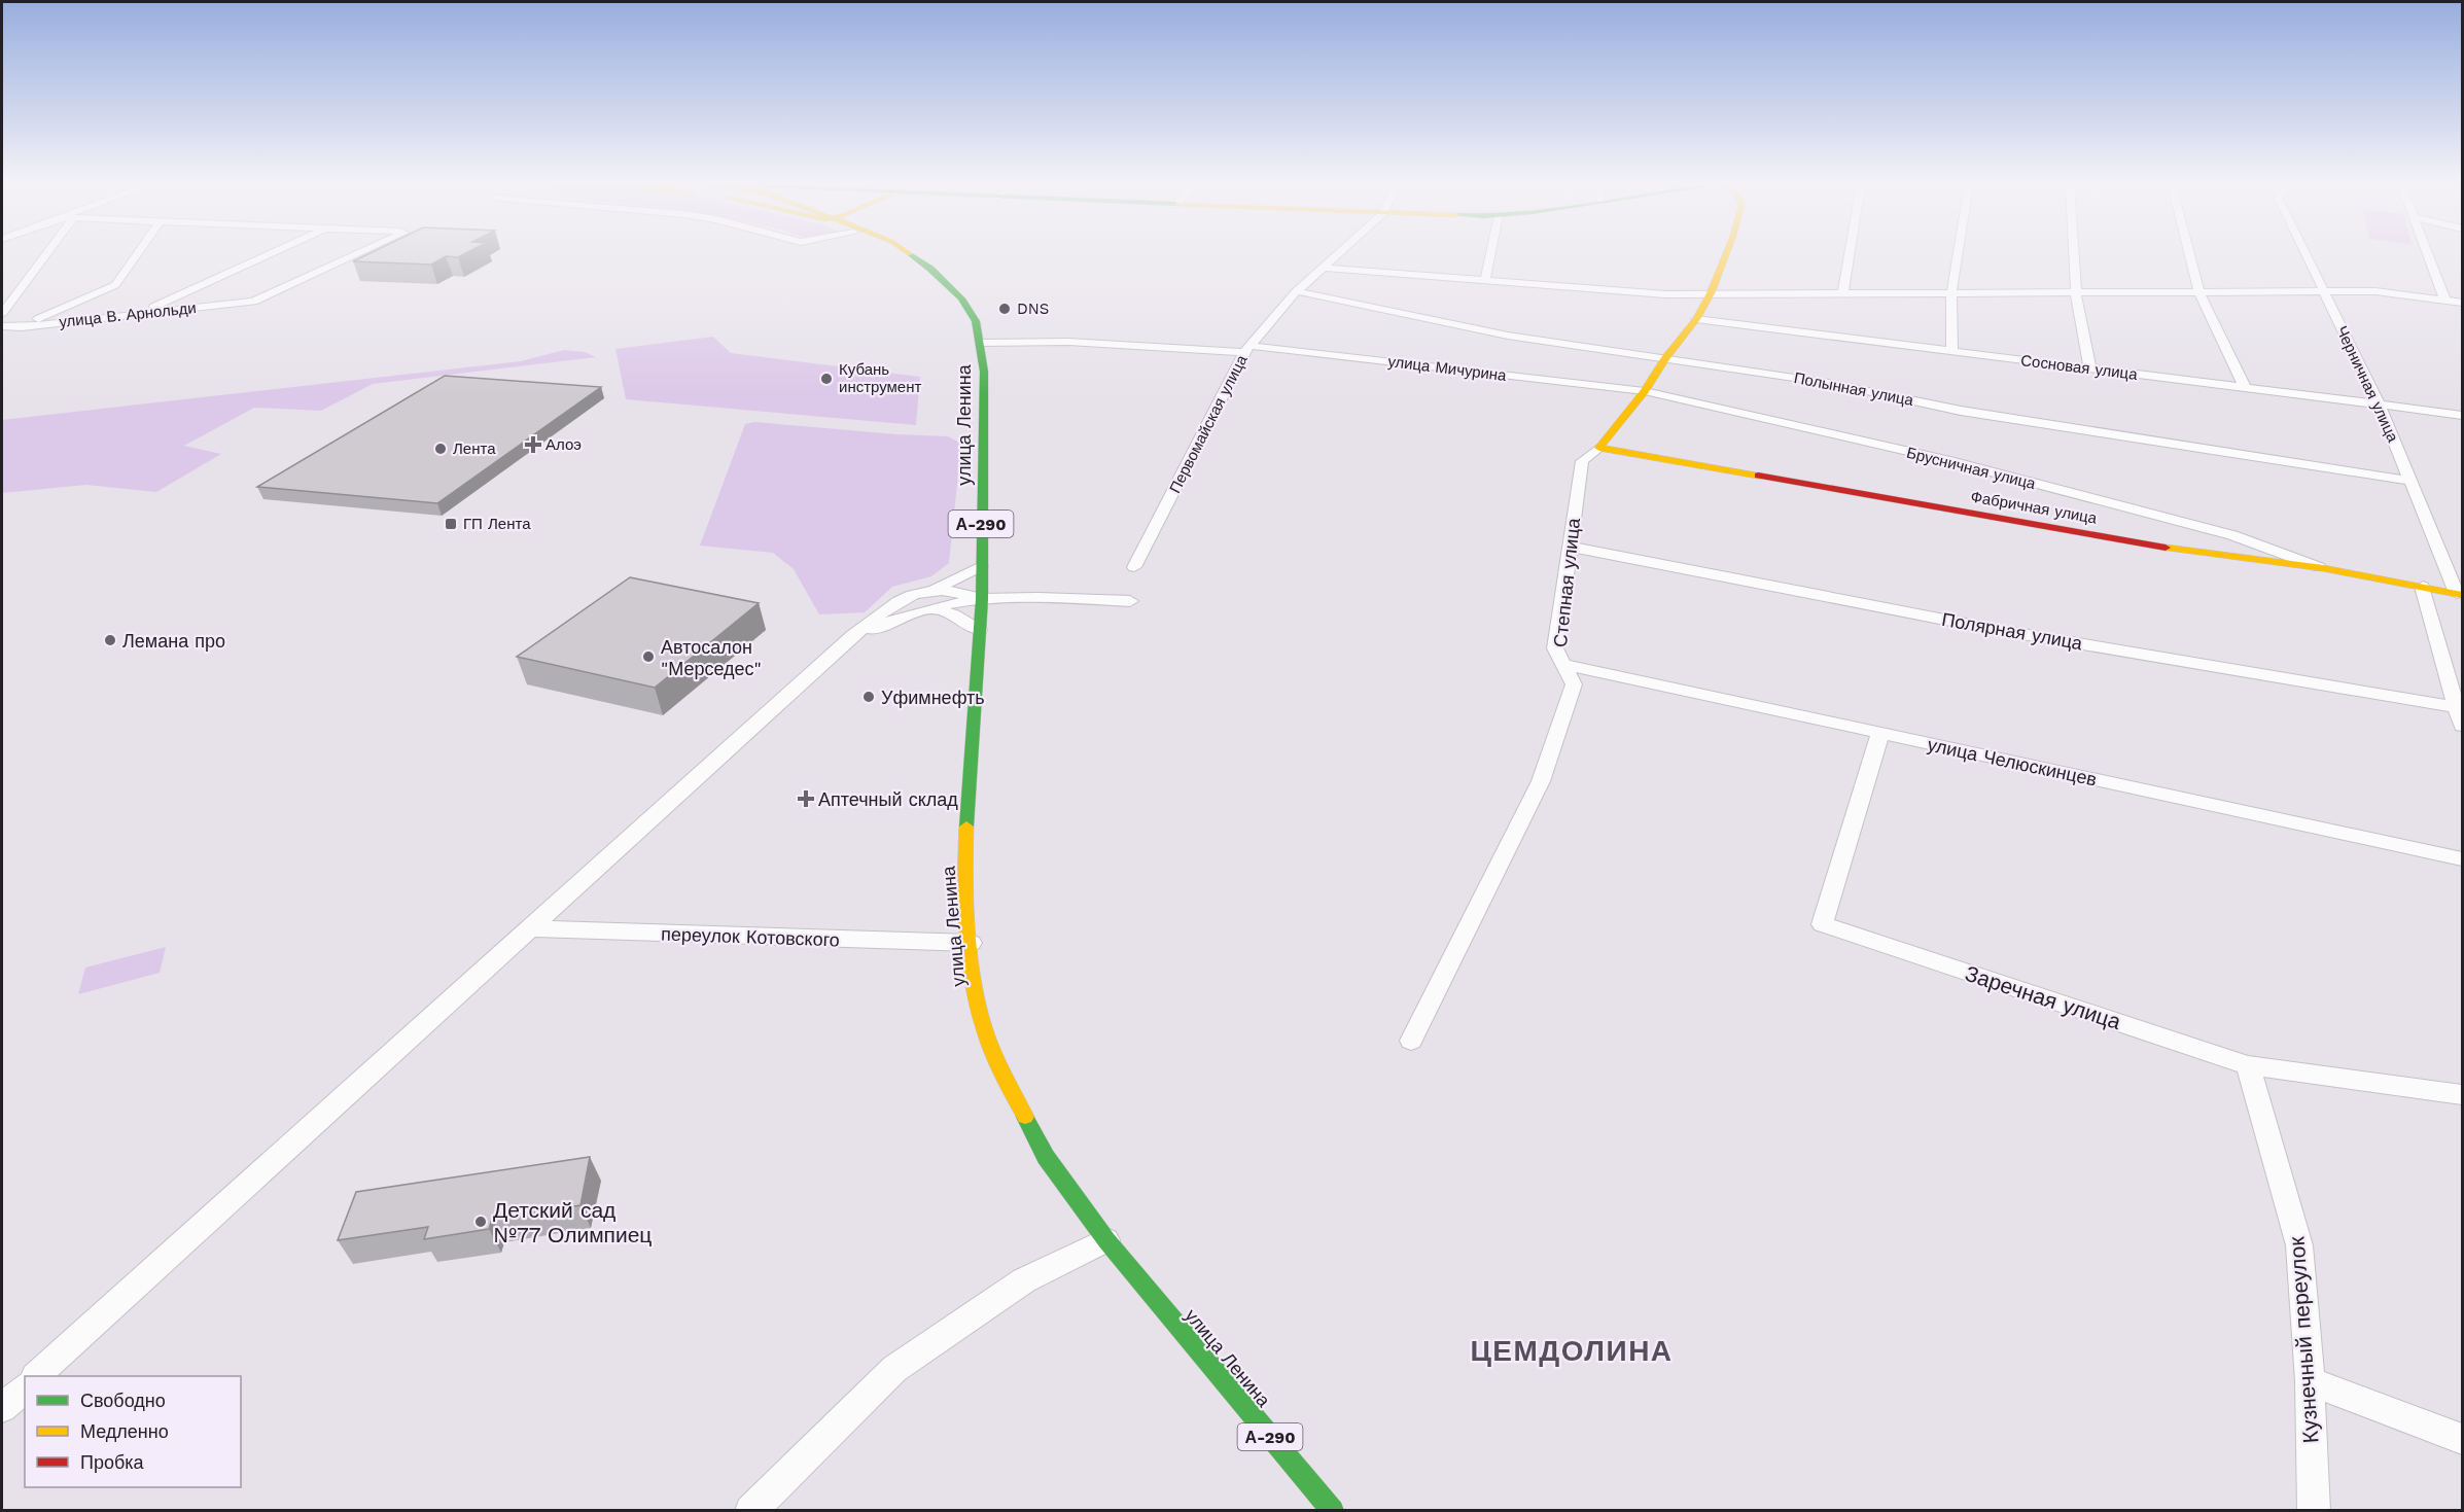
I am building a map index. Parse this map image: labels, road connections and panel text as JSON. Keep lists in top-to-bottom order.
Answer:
{
  "streets": {
    "main road": [
      "улица Ленина",
      "Фабричная улица",
      "А-290",
      "Степная улица"
    ],
    "street": [
      "улица В. Арнольди",
      "Сосновая улица",
      "улица Мичурина",
      "Черничная улица",
      "Полынная улица",
      "Первомайская улица",
      "Брусничная улица",
      "Полярная улица",
      "улица Челюскинцев",
      "переулок Котовского",
      "Заречная улица",
      "Кузнечный переулок"
    ]
  },
  "crossings": [
    ["Сосновая улица", "Черничная улица"],
    ["Сосновая улица", "Степная улица"],
    ["улица Мичурина", "Первомайская улица"],
    ["улица Мичурина", "улица Ленина"],
    ["улица Мичурина", "Брусничная улица"],
    ["улица Мичурина", "Степная улица"],
    ["Черничная улица", "Полынная улица"],
    ["Черничная улица", "Фабричная улица"],
    ["Полынная улица", "Первомайская улица"],
    ["Полынная улица", "Степная улица"],
    ["улица Ленина", "переулок Котовского"],
    ["Брусничная улица", "Фабричная улица"],
    ["Брусничная улица", "Степная улица"],
    ["Фабричная улица", "Степная улица"],
    ["Степная улица", "Полярная улица"],
    ["Степная улица", "улица Челюскинцев"],
    ["улица Челюскинцев", "Заречная улица"],
    ["Заречная улица", "Кузнечный переулок"]
  ],
  "districts": ["ЦЕМДОЛИНА"],
  "places": {
    "other": [
      "DNS",
      "Кубань инструмент",
      "Лента",
      "Лемана про",
      "Автосалон \"Мерседес\"",
      "Уфимнефть",
      "Детский сад №77 Олимпиец"
    ],
    "health": ["Алоэ", "Аптечный склад"],
    "transit": ["ГП Лента"]
  },
  "legend": ["Свободно", "Медленно", "Пробка"]
}
